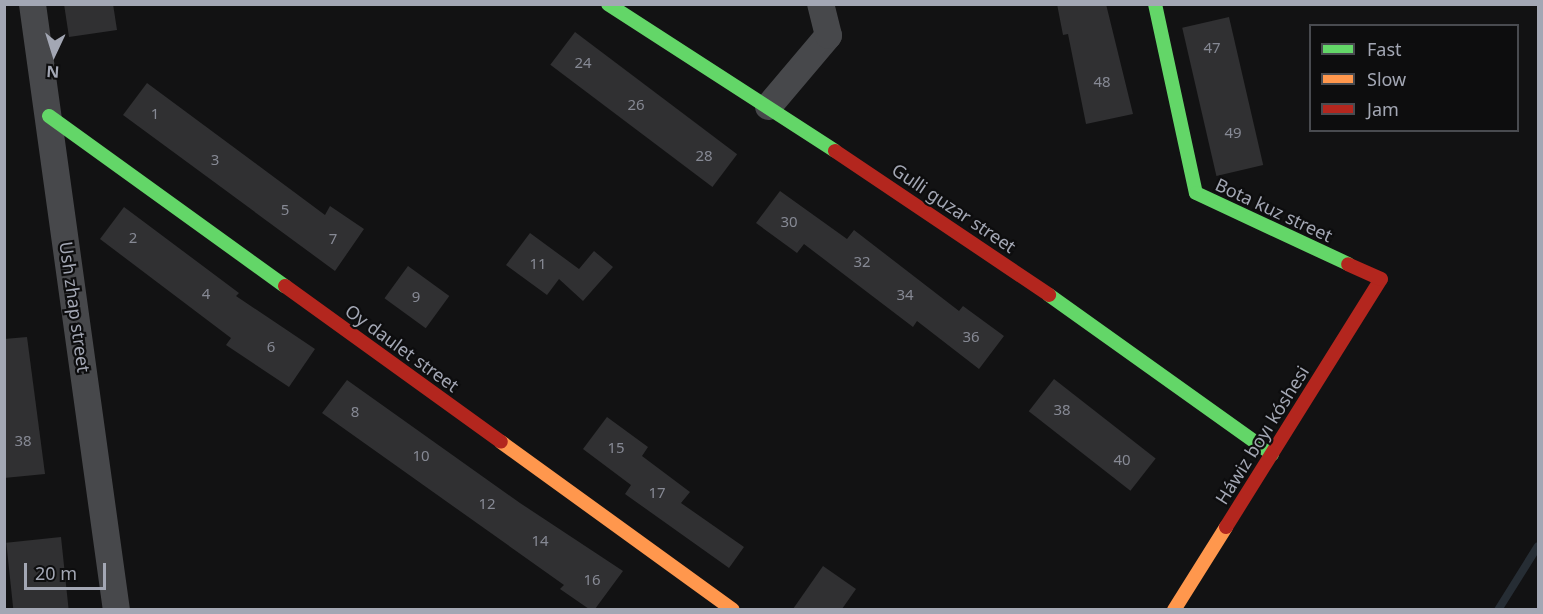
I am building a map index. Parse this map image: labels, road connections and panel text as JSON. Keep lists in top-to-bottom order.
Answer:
{
  "streets": {
    "street": [
      "Gulli guzar street",
      "Bota kuz street",
      "Ush zhap street",
      "Oy daulet street",
      "Háwiz boyı kóshesi"
    ]
  },
  "crossings": [
    ["Gulli guzar street", "Háwiz boyı kóshesi"],
    ["Bota kuz street", "Háwiz boyı kóshesi"],
    ["Ush zhap street", "Oy daulet street"]
  ],
  "house_numbers": [
    "47",
    "24",
    "48",
    "26",
    "1",
    "49",
    "28",
    "3",
    "5",
    "30",
    "2",
    "7",
    "32",
    "11",
    "4",
    "34",
    "9",
    "36",
    "6",
    "38",
    "8",
    "38",
    "15",
    "10",
    "40",
    "17",
    "12",
    "14",
    "16"
  ],
  "legend": ["Fast", "Slow", "Jam"],
  "scale_bar": "20 m",
  "north": "bottom"
}
